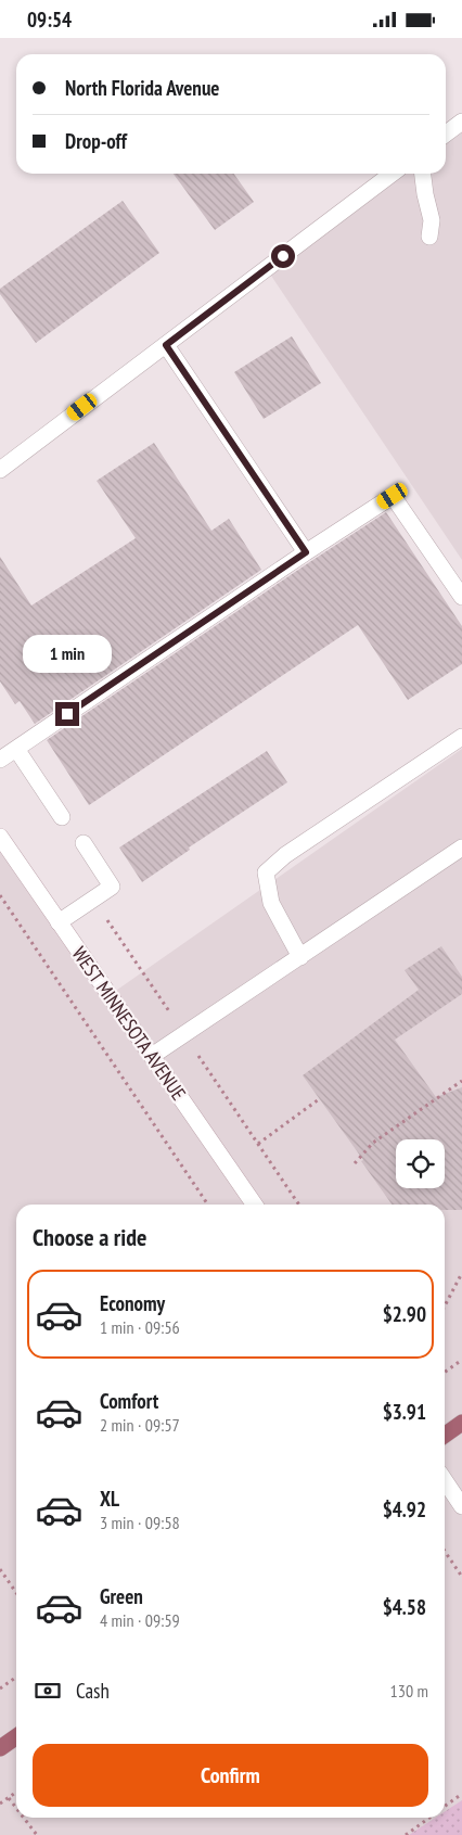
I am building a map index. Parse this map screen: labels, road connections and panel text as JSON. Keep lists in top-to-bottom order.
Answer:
{
  "streets": {
    "street": ["WEST MINNESOTA AVENUE"]
  },
  "page": {
    "status": "09:54",
    "banner": ["North Florida Avenue", "Drop-off"],
    "bubble": "1 min",
    "heading": "Choose a ride",
    "list": [
      {
        "name": "Economy",
        "note": "1 min · 09:56",
        "value": "$2.90"
      },
      {
        "name": "Comfort",
        "note": "2 min · 09:57",
        "value": "$3.91"
      },
      {
        "name": "XL",
        "note": "3 min · 09:58",
        "value": "$4.92"
      },
      {
        "name": "Green",
        "note": "4 min · 09:59",
        "value": "$4.58"
      }
    ],
    "pay": ["Cash", "130 m"],
    "buttons": "Confirm"
  }
}
